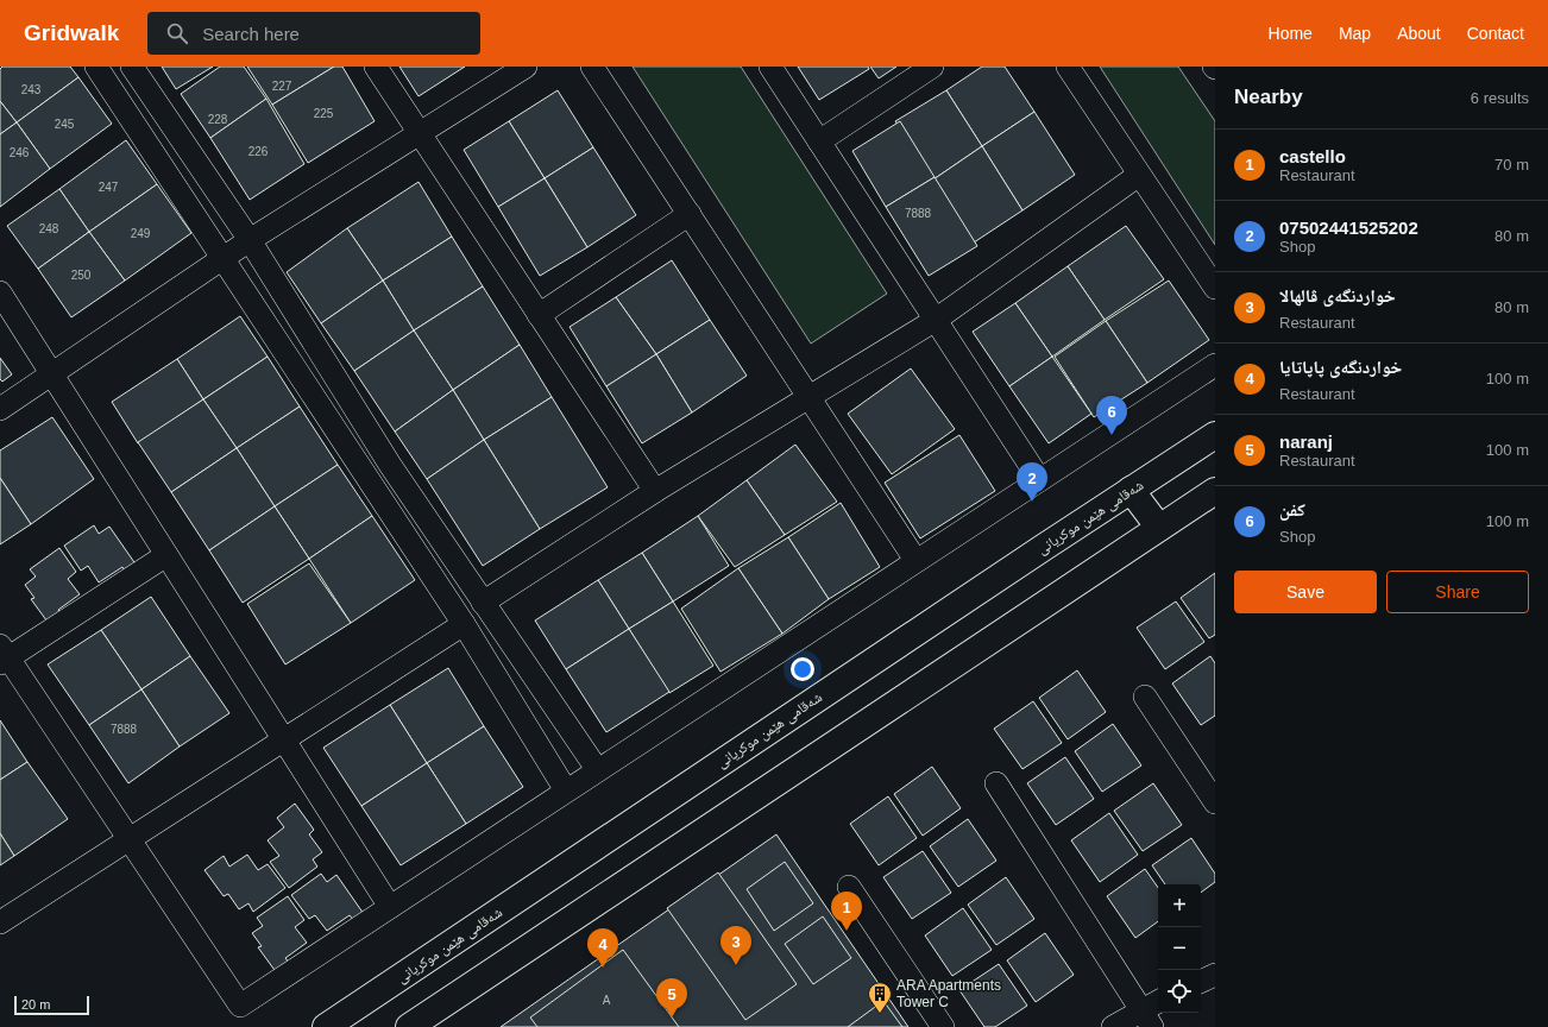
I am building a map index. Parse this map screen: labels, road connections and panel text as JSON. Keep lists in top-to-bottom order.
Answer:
{
  "streets": {
    "street": ["شەقامی هێمن موکریانی"]
  },
  "places": {
    "building": ["ARA Apartments Tower C"]
  },
  "house_numbers": [
    "227",
    "243",
    "225",
    "228",
    "245",
    "226",
    "246",
    "247",
    "7888",
    "248",
    "249",
    "250",
    "7888",
    "A"
  ],
  "scale_bar": "20 m",
  "page": {
    "header": "Gridwalk",
    "search": "Search here",
    "nav": [
      "Home",
      "Map",
      "About",
      "Contact"
    ],
    "heading": ["Nearby", "6 results"],
    "list": [
      {
        "mark": "1",
        "name": "castello",
        "note": "Restaurant",
        "value": "70 m"
      },
      {
        "mark": "2",
        "name": "07502441525202",
        "note": "Shop",
        "value": "80 m"
      },
      {
        "mark": "3",
        "name": "خواردنگەی ڤالهالا",
        "note": "Restaurant",
        "value": "80 m"
      },
      {
        "mark": "4",
        "name": "خواردنگەی پاپاتایا",
        "note": "Restaurant",
        "value": "100 m"
      },
      {
        "mark": "5",
        "name": "naranj",
        "note": "Restaurant",
        "value": "100 m"
      },
      {
        "mark": "6",
        "name": "كفن",
        "note": "Shop",
        "value": "100 m"
      }
    ],
    "pins": [
      "6",
      "2",
      "1",
      "3",
      "4",
      "5"
    ],
    "buttons": ["Save", "Share"],
    "map_buttons": ["+", "−"],
    "scale": "20 m"
  }
}
